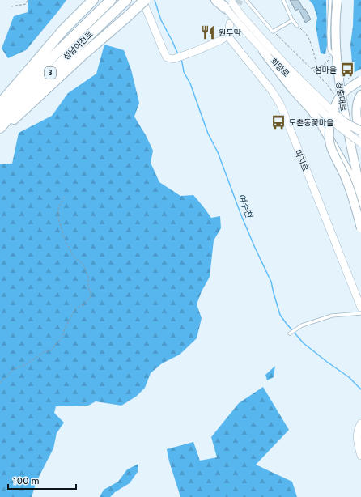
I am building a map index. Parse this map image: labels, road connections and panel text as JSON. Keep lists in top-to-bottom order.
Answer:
{
  "streets": {
    "highway": ["성남이천로", "3"],
    "main road": ["희망로", "경충대로", "마지로"]
  },
  "water": ["여수천"],
  "places": {
    "restaurant": ["원두막"],
    "bus stop": ["섬마을", "도촌동꽃마을"]
  },
  "scale_bar": "100 m"
}
